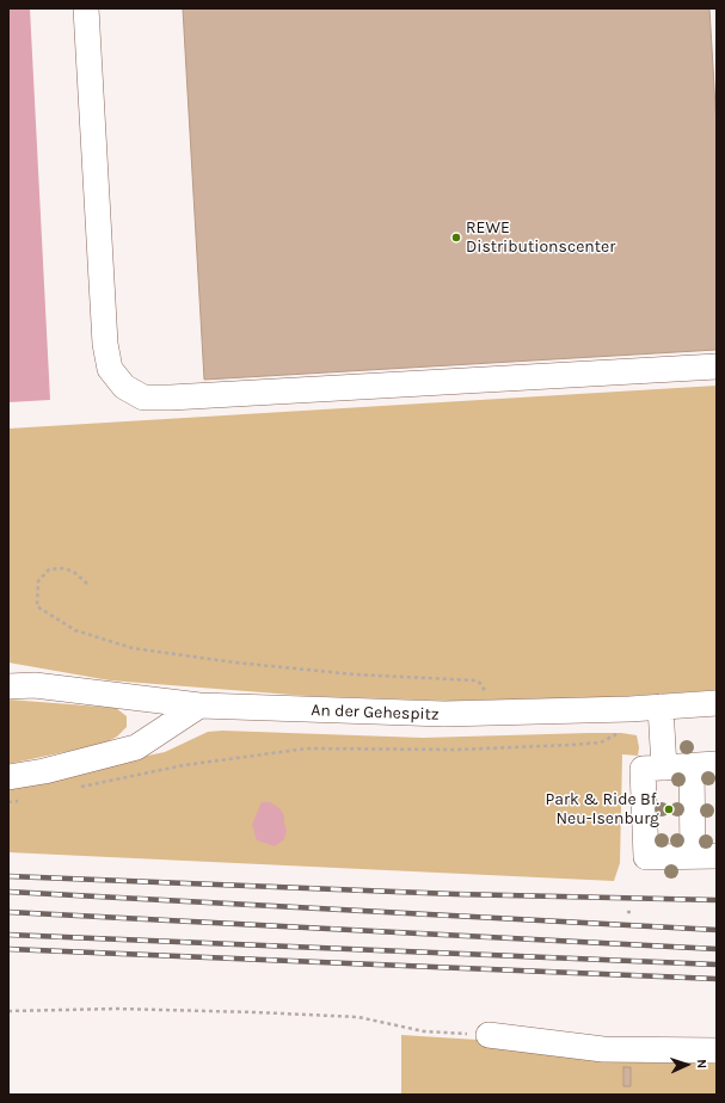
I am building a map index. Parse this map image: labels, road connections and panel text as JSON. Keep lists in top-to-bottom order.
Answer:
{
  "streets": {
    "street": ["An der Gehespitz"]
  },
  "places": ["REWE Distributionscenter", "Park & Ride Bf. Neu-Isenburg"],
  "north": "right"
}
